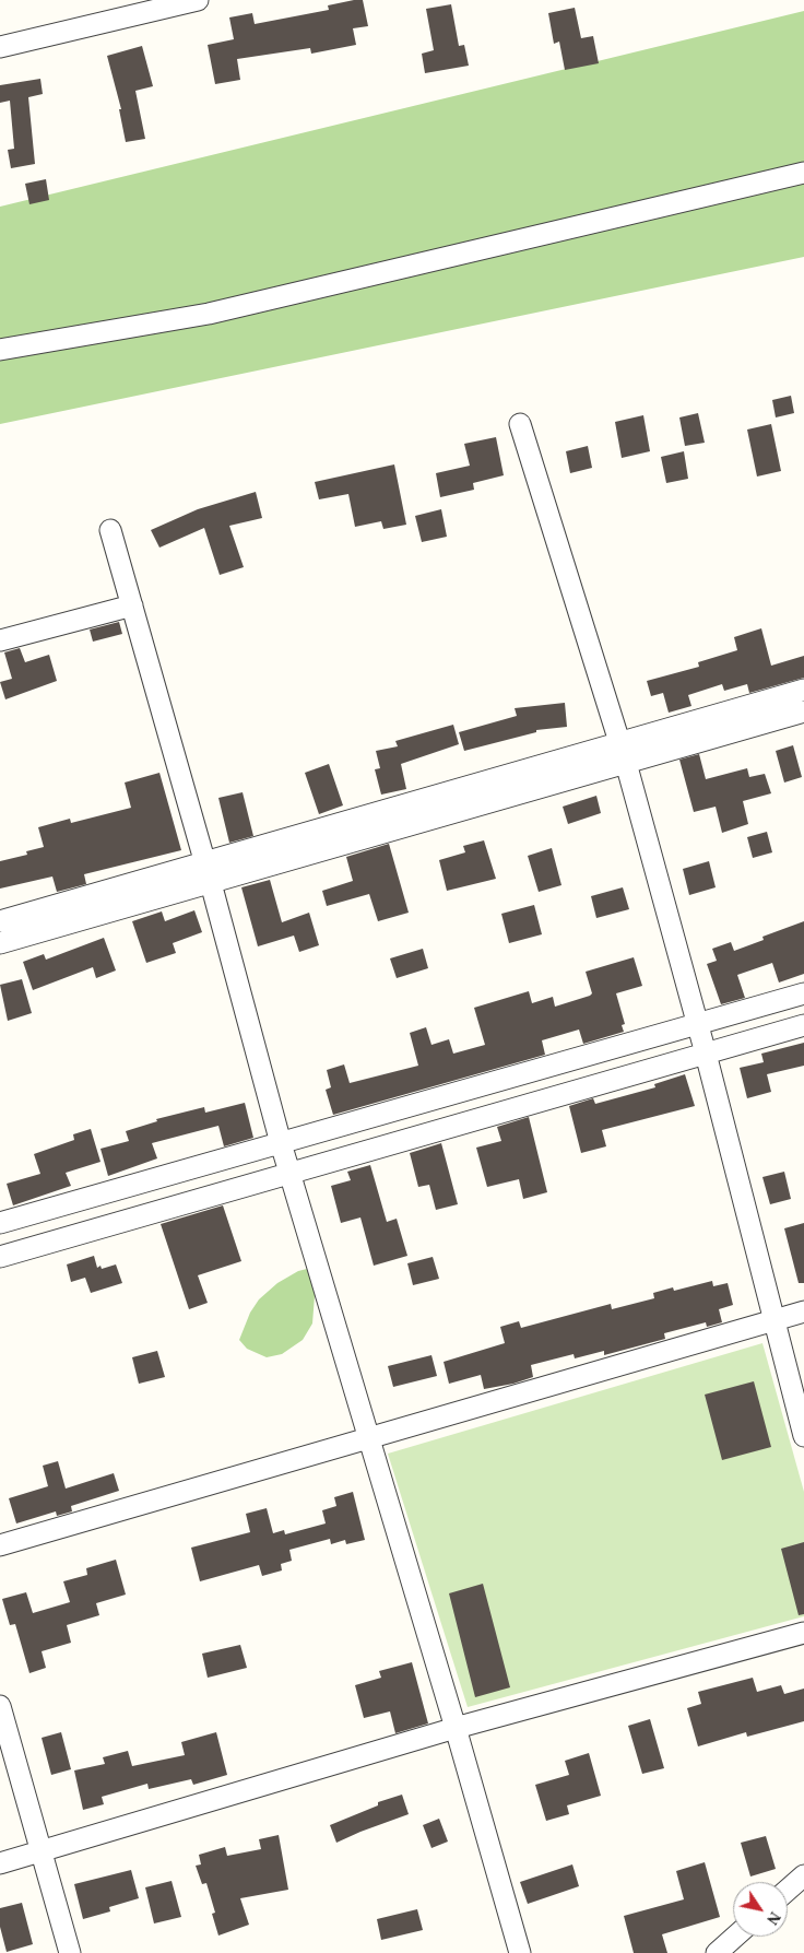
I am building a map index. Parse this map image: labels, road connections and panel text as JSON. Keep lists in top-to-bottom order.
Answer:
{
  "north": "bottom right"
}
